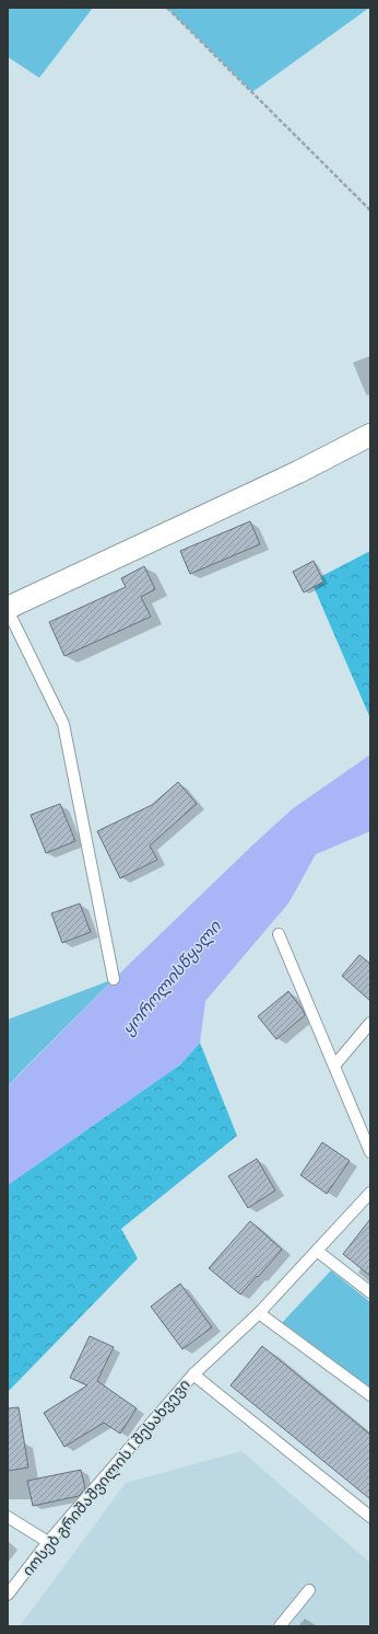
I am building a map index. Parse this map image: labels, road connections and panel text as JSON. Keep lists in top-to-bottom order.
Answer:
{
  "streets": {
    "lane": ["იოსებ გრიშაშვილის I შესახვევი"]
  },
  "water": ["ყოროლისწყალი"]
}
